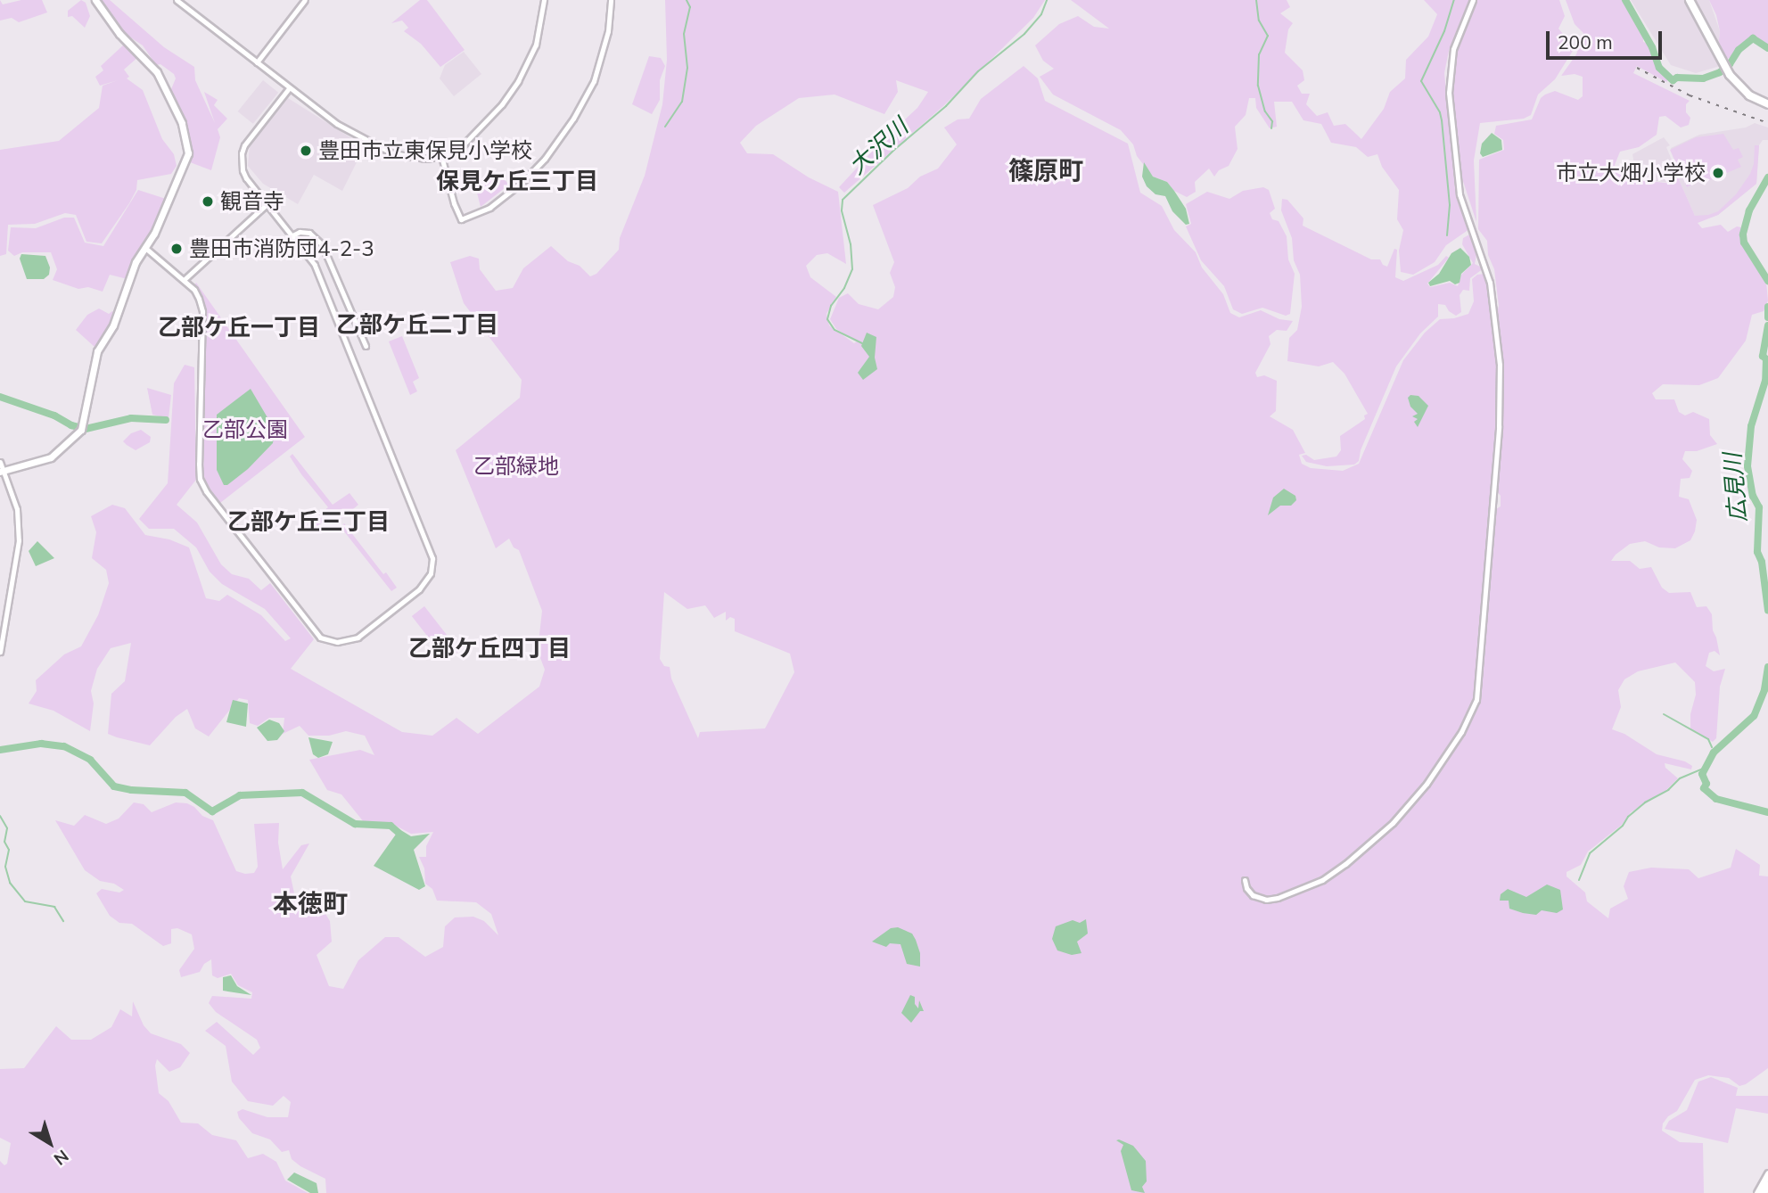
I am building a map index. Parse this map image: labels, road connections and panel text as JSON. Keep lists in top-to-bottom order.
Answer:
{
  "districts": [
    "篠原町",
    "保見ケ丘三丁目",
    "乙部ケ丘二丁目",
    "乙部ケ丘一丁目",
    "乙部ケ丘三丁目",
    "乙部ケ丘四丁目",
    "本徳町"
  ],
  "water": ["大沢川", "広見川"],
  "parks": ["乙部公園", "乙部緑地"],
  "places": [
    "豊田市立東保見小学校",
    "市立大畑小学校",
    "観音寺",
    "豊田市消防団4-2-3"
  ],
  "scale_bar": "200 m",
  "north": "bottom right"
}
